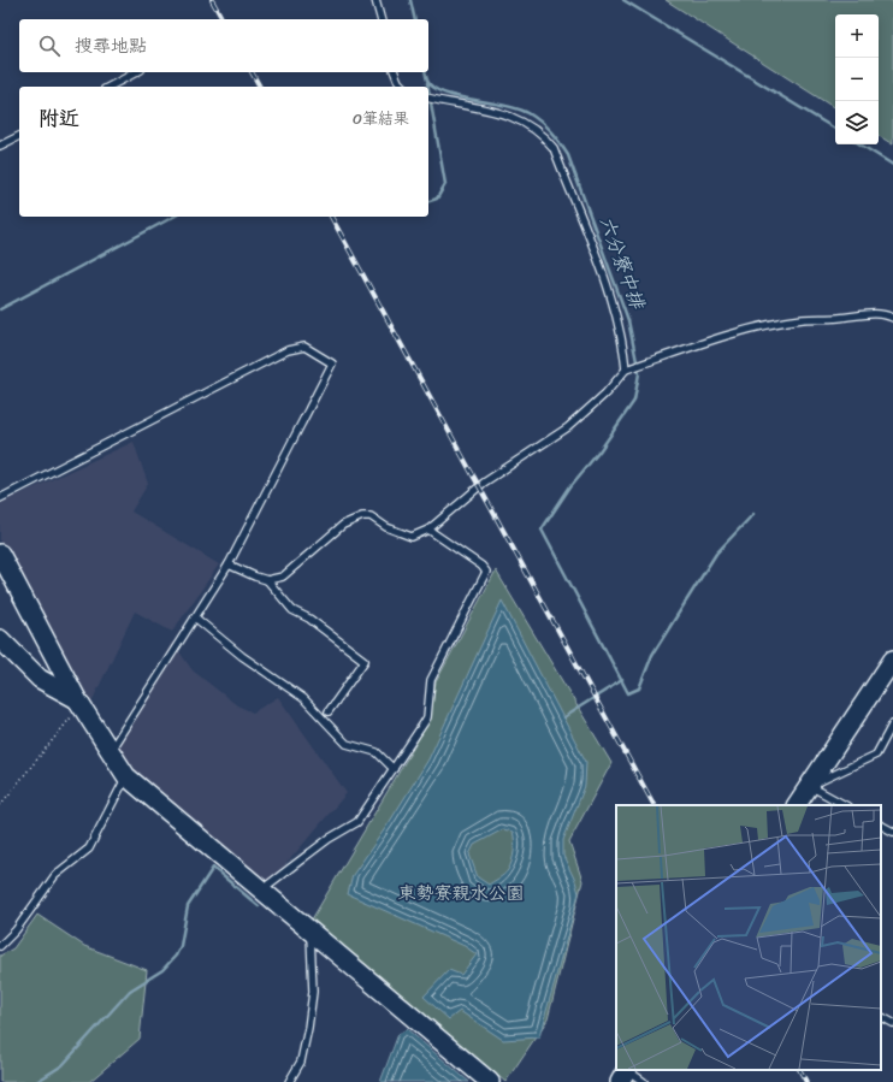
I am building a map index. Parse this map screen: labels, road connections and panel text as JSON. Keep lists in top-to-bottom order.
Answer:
{
  "water": ["六分寮中排"],
  "parks": ["東勢寮親水公園"],
  "page": {
    "map_buttons": ["+", "−"],
    "search": "搜尋地點",
    "heading": ["附近", "0筆結果"]
  }
}
